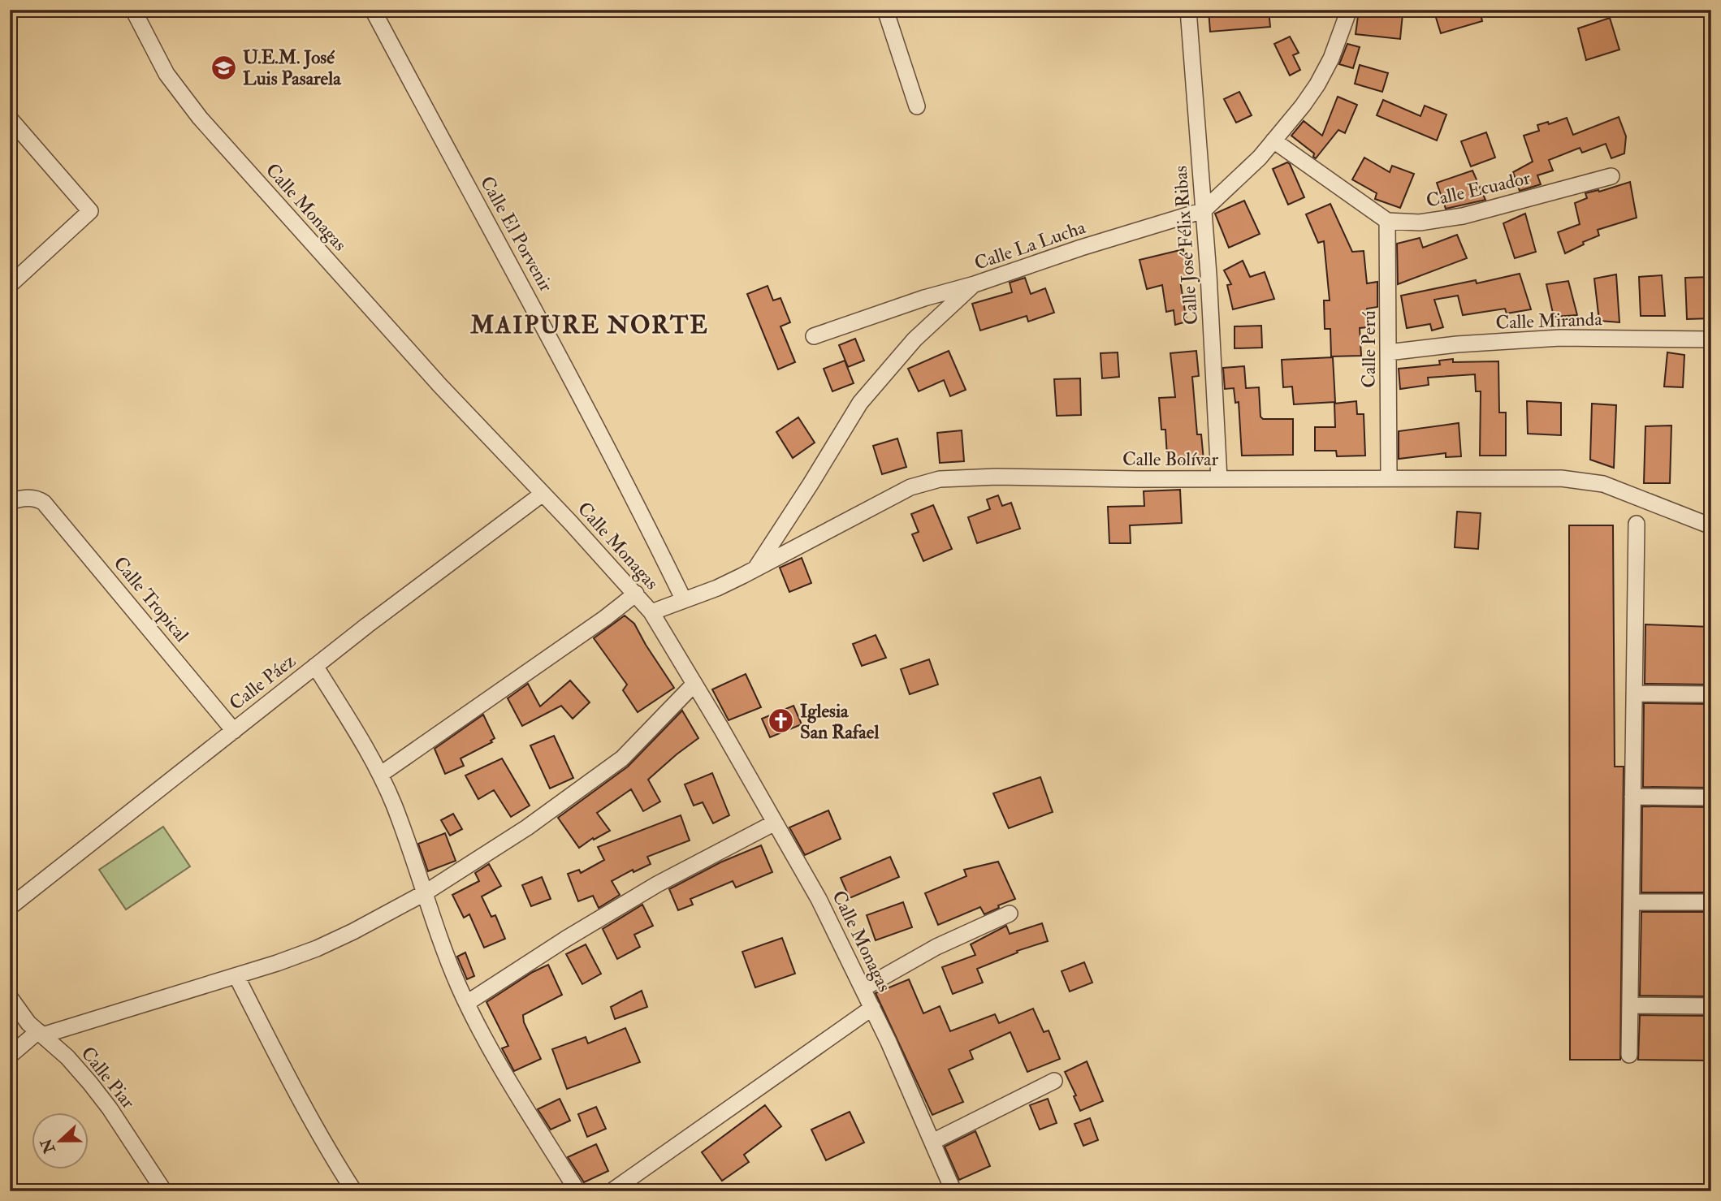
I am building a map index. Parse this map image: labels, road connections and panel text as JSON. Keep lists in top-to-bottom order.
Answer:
{
  "streets": {
    "street": [
      "Calle Ecuador",
      "Calle Monagas",
      "Calle El Porvenir",
      "Calle La Lucha",
      "Calle José Félix Ribas",
      "Calle Miranda",
      "Calle Perú",
      "Calle Bolívar",
      "Calle Tropical",
      "Calle Páez",
      "Calle Piar"
    ]
  },
  "crossings": [
    ["Calle Ecuador", "Calle Perú"],
    ["Calle Monagas", "Calle Bolívar"],
    ["Calle Monagas", "Calle Páez"],
    ["Calle El Porvenir", "Calle Bolívar"],
    ["Calle La Lucha", "Calle José Félix Ribas"],
    ["Calle La Lucha", "Calle Bolívar"],
    ["Calle José Félix Ribas", "Calle Bolívar"],
    ["Calle Miranda", "Calle Perú"],
    ["Calle Perú", "Calle Bolívar"],
    ["Calle Tropical", "Calle Páez"]
  ],
  "districts": ["MAIPURE NORTE"],
  "places": {
    "school or university": ["U.E.M. José Luis Pasarela"],
    "church": ["Iglesia San Rafael"]
  },
  "north": "left"
}
